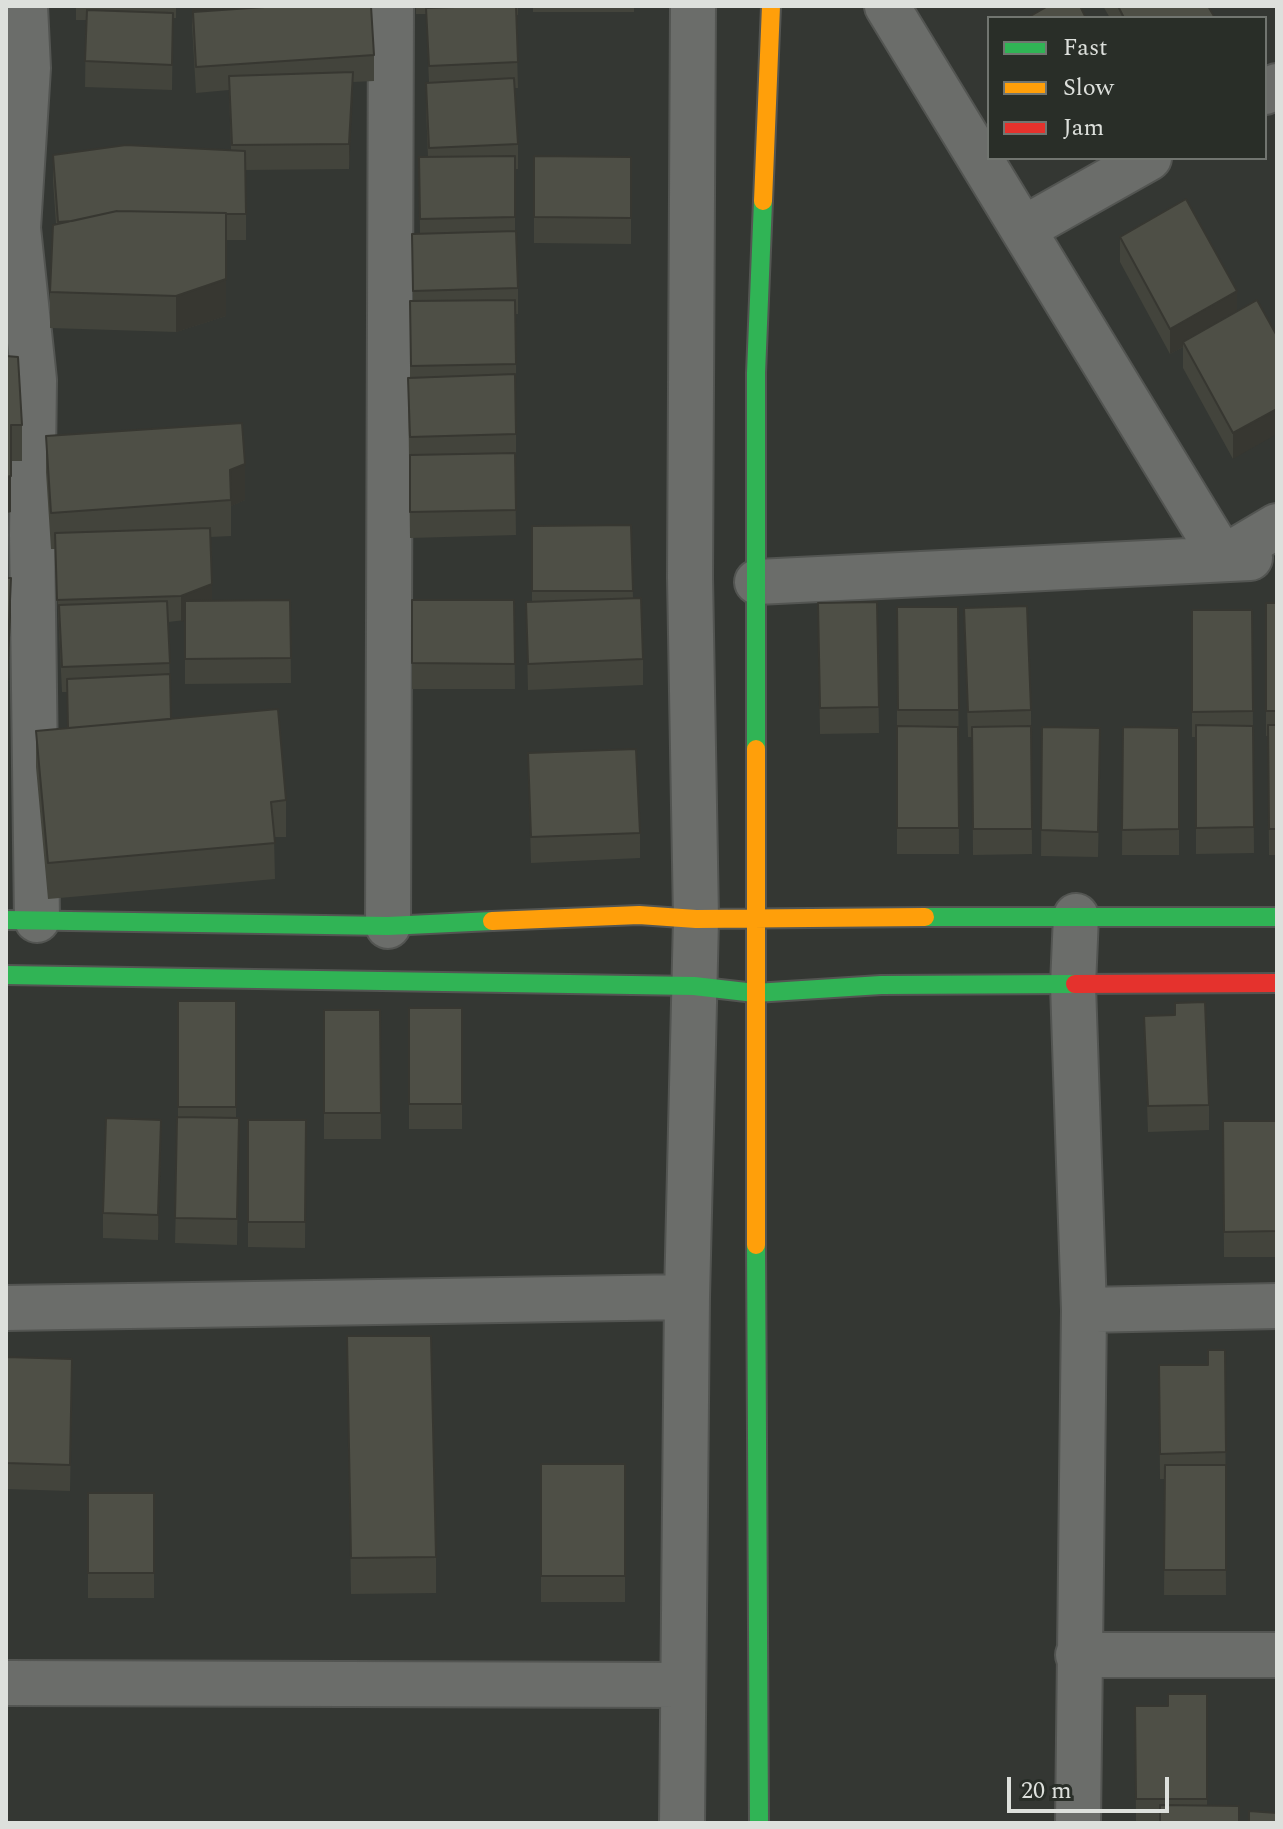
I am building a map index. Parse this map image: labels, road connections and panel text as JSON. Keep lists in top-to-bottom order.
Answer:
{
  "legend": ["Fast", "Slow", "Jam"],
  "scale_bar": "20 m"
}
